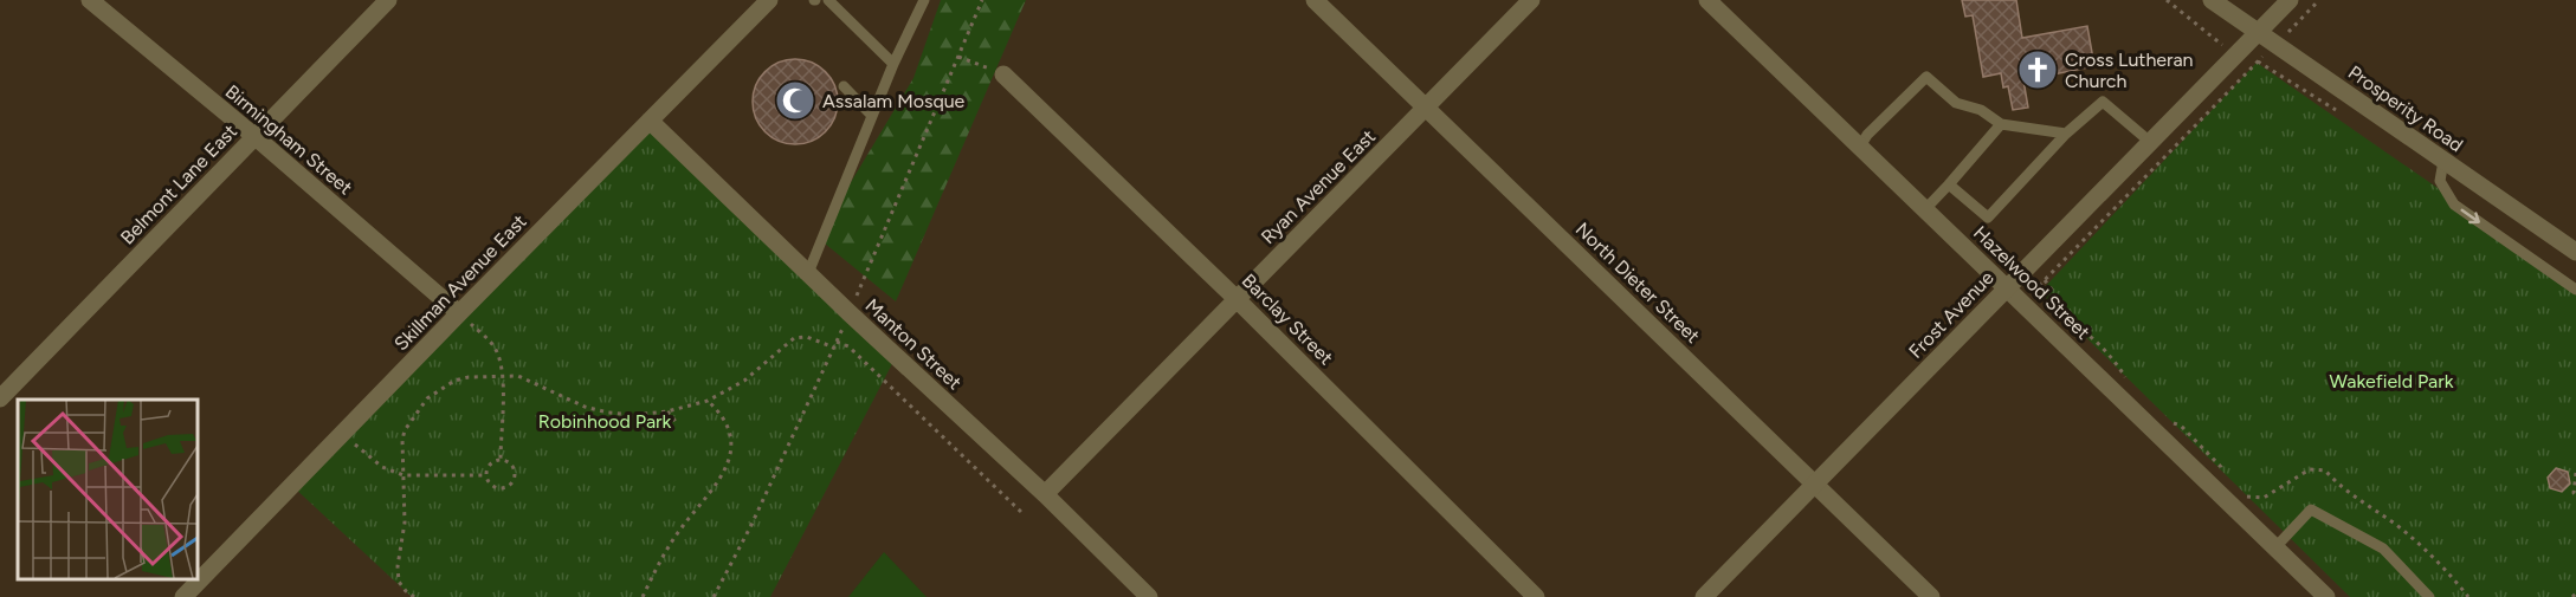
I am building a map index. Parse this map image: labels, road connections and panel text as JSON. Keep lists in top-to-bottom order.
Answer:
{
  "streets": {
    "street": [
      "Prosperity Road",
      "Birmingham Street",
      "Belmont Lane East",
      "Ryan Avenue East",
      "Skillman Avenue East",
      "North Dieter Street",
      "Hazelwood Street",
      "Frost Avenue",
      "Barclay Street",
      "Manton Street"
    ]
  },
  "crossings": [
    ["Prosperity Road", "Frost Avenue"],
    ["Birmingham Street", "Belmont Lane East"],
    ["Birmingham Street", "Skillman Avenue East"],
    ["Ryan Avenue East", "North Dieter Street"],
    ["Ryan Avenue East", "Barclay Street"],
    ["Ryan Avenue East", "Manton Street"],
    ["Skillman Avenue East", "Manton Street"],
    ["North Dieter Street", "Frost Avenue"],
    ["Hazelwood Street", "Frost Avenue"]
  ],
  "parks": ["Wakefield Park", "Robinhood Park"],
  "places": {
    "church": ["Cross Lutheran Church"],
    "mosque": ["Assalam Mosque"]
  }
}
